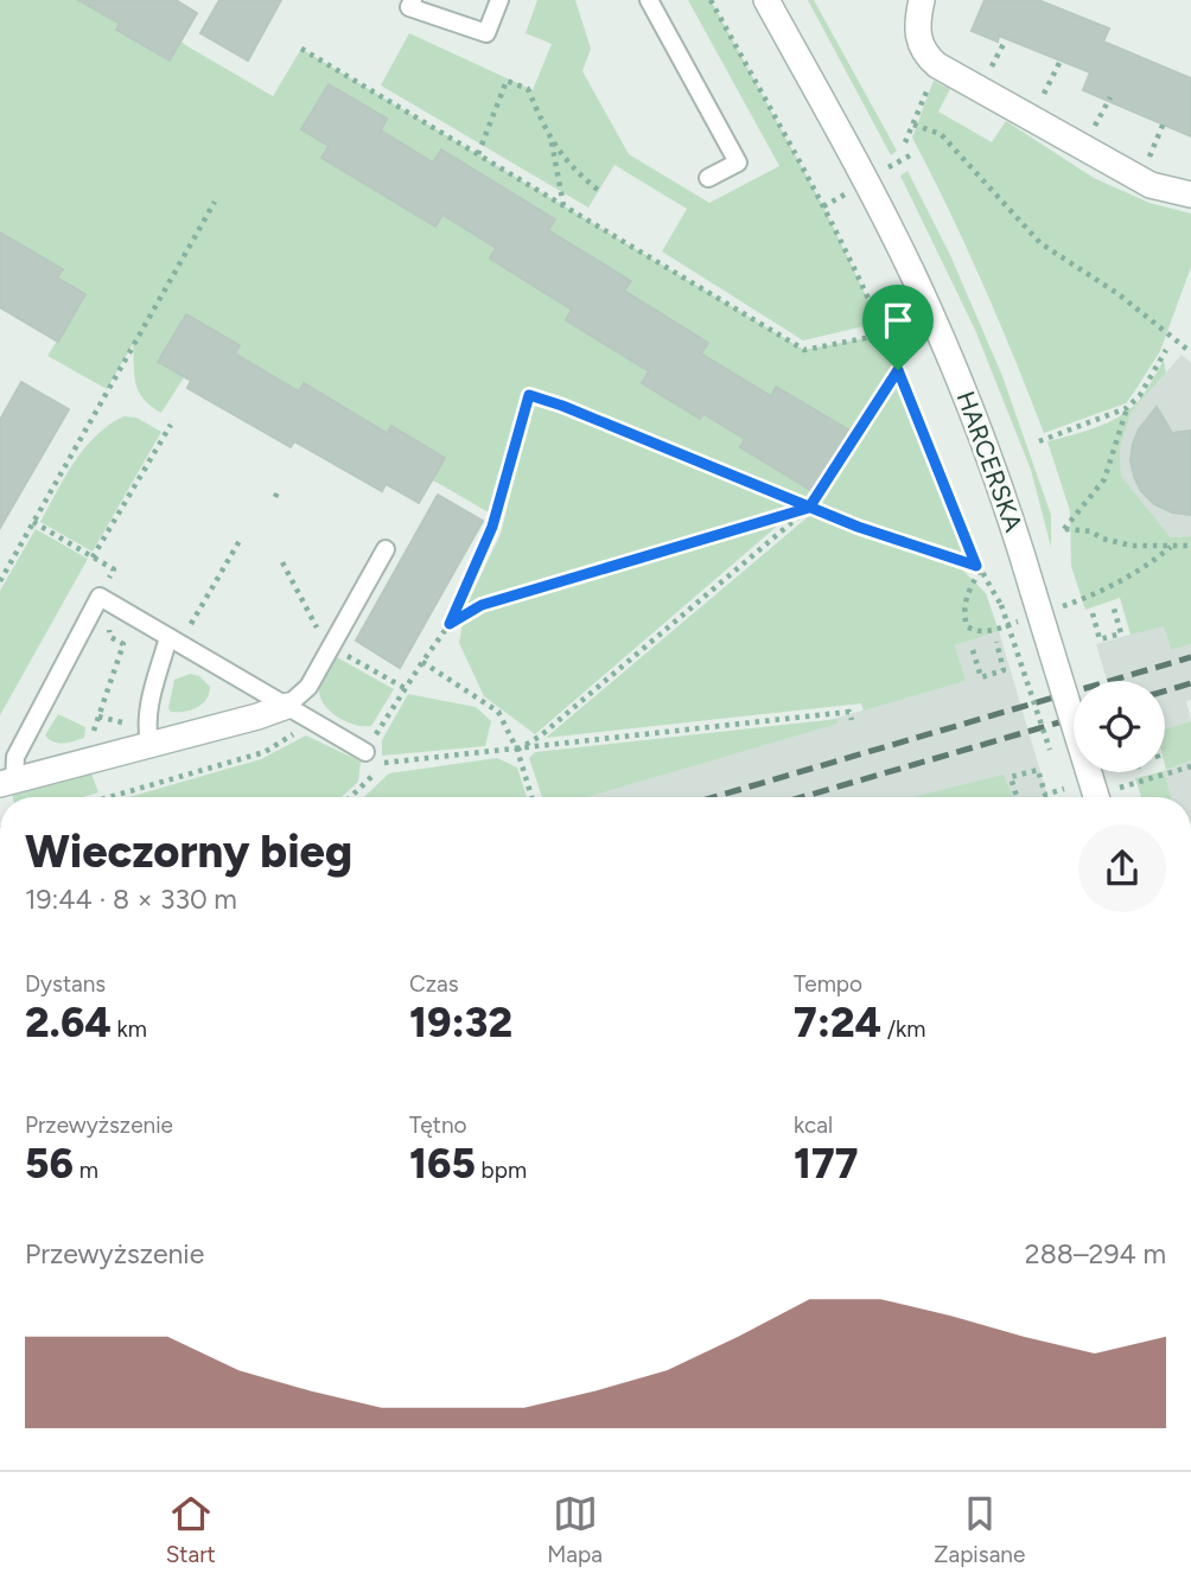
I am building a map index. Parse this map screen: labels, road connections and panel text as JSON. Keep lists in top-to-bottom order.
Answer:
{
  "streets": {
    "street": ["HARCERSKA"]
  },
  "page": {
    "heading": ["Wieczorny bieg", "19:44 · 8 × 330 m"],
    "stats": [
      ["Dystans", "2.64 km"],
      ["Czas", "19:32"],
      ["Tempo", "7:24 /km"],
      ["Przewyższenie", "56 m"],
      ["Tętno", "165 bpm"],
      ["kcal", "177"]
    ],
    "chart": ["Przewyższenie", "288–294 m"],
    "tabs": ["Start", "Mapa", "Zapisane"]
  }
}
